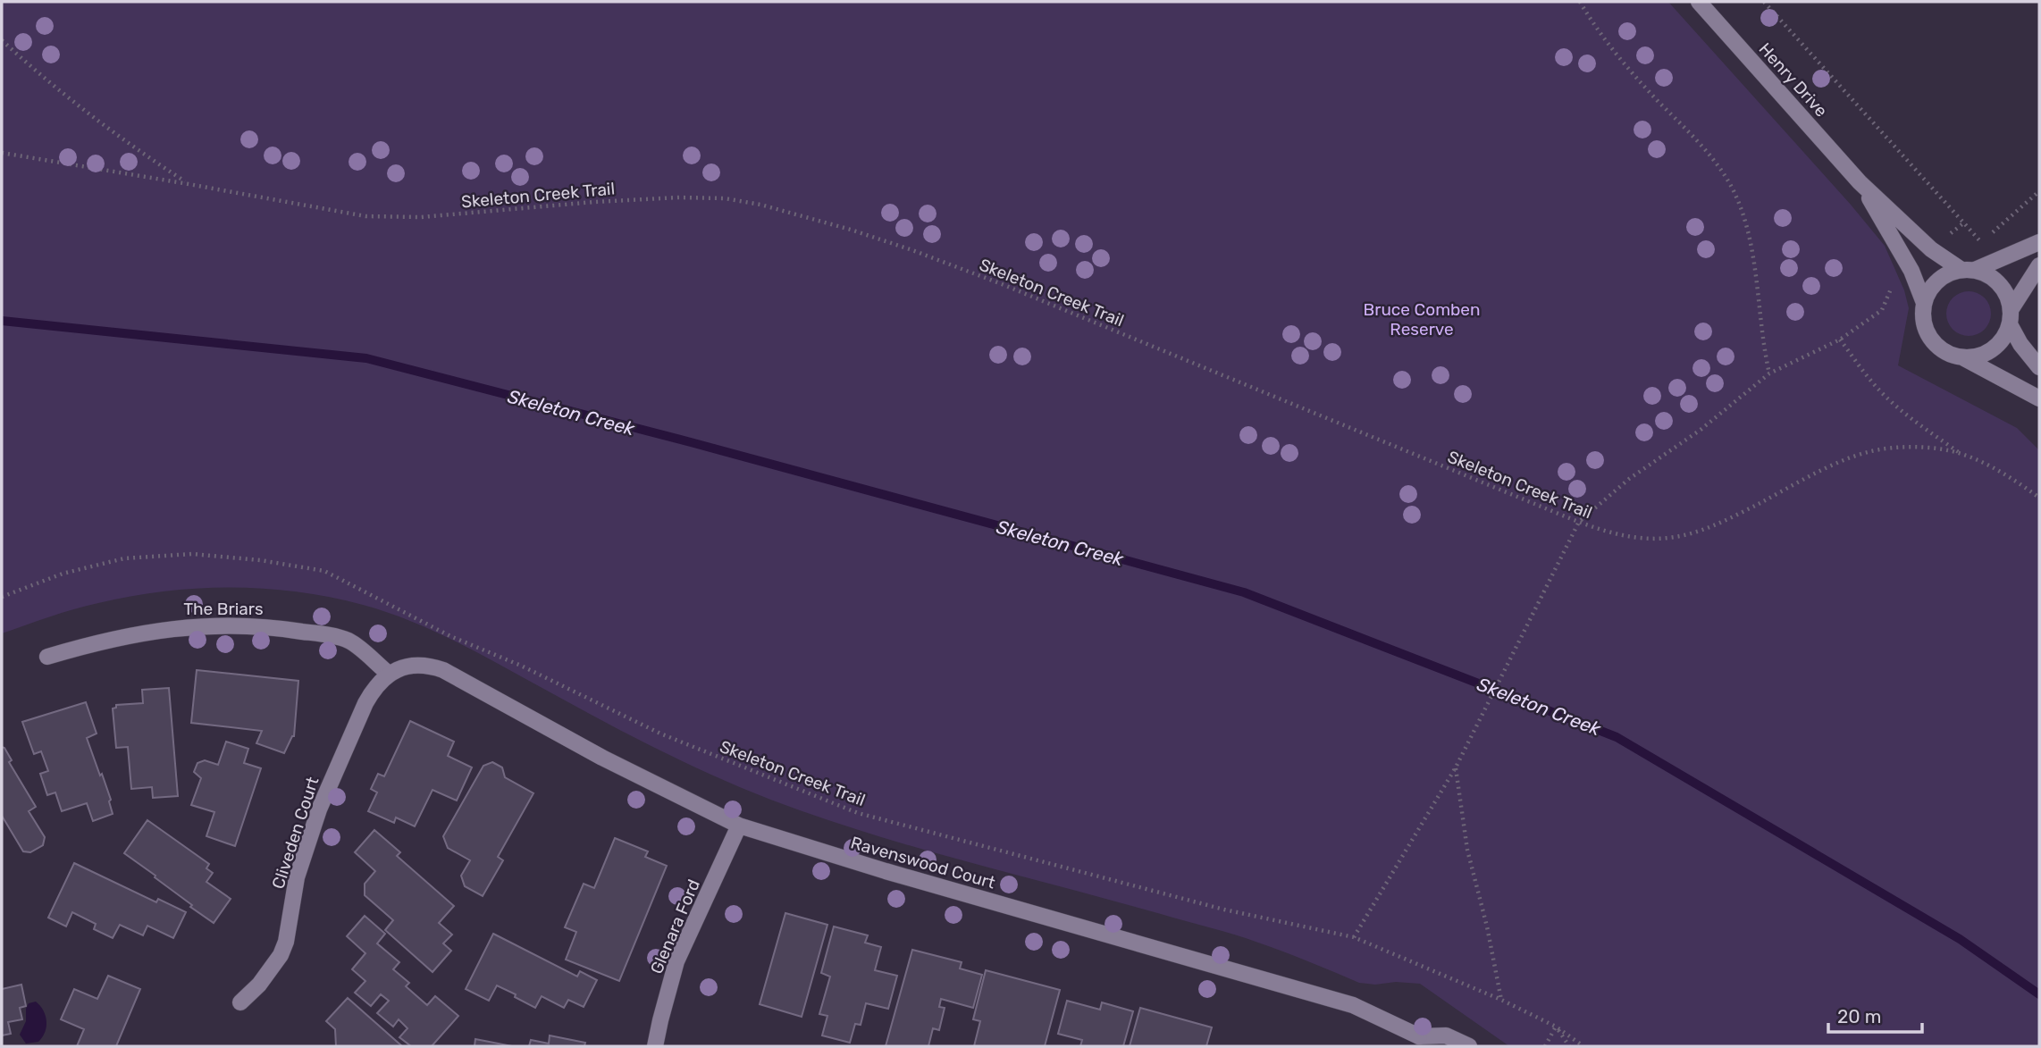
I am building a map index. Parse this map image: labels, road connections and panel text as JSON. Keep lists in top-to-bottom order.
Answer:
{
  "streets": {
    "street": [
      "Henry Drive",
      "The Briars",
      "Cliveden Court",
      "Ravenswood Court",
      "Glenara Ford"
    ],
    "path": ["Skeleton Creek Trail"]
  },
  "crossings": [
    ["The Briars", "Cliveden Court"],
    ["The Briars", "Ravenswood Court"],
    ["Cliveden Court", "Ravenswood Court"],
    ["Ravenswood Court", "Glenara Ford"]
  ],
  "water": ["Skeleton Creek"],
  "parks": ["Bruce Comben Reserve"],
  "scale_bar": "20 m"
}
